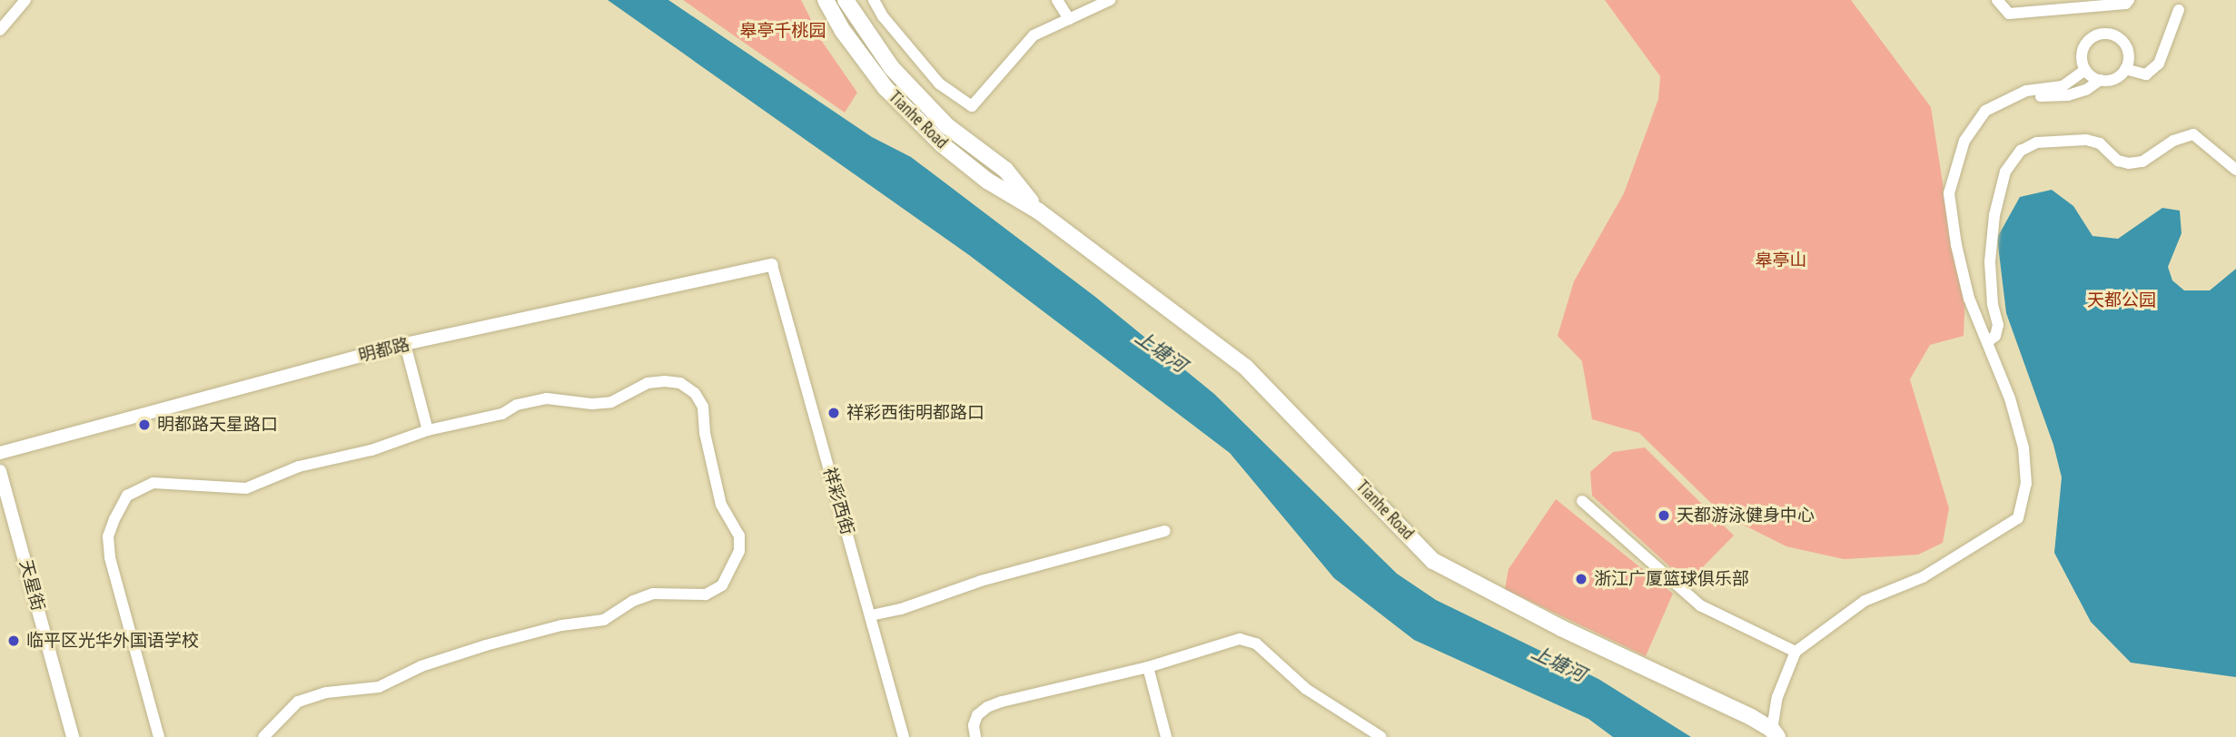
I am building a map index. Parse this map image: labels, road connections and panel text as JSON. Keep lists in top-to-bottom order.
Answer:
{
  "streets": {
    "main road": ["Tianhe Road"],
    "street": ["明都路", "祥彩西街", "天星街"]
  },
  "crossings": [
    ["明都路", "祥彩西街"]
  ],
  "water": ["上塘河"],
  "parks": ["皋亭千桃园", "皋亭山", "天都公园"],
  "places": [
    "祥彩西街明都路口",
    "明都路天星路口",
    "天都游泳健身中心",
    "浙江广厦篮球俱乐部",
    "临平区光华外国语学校"
  ]
}
